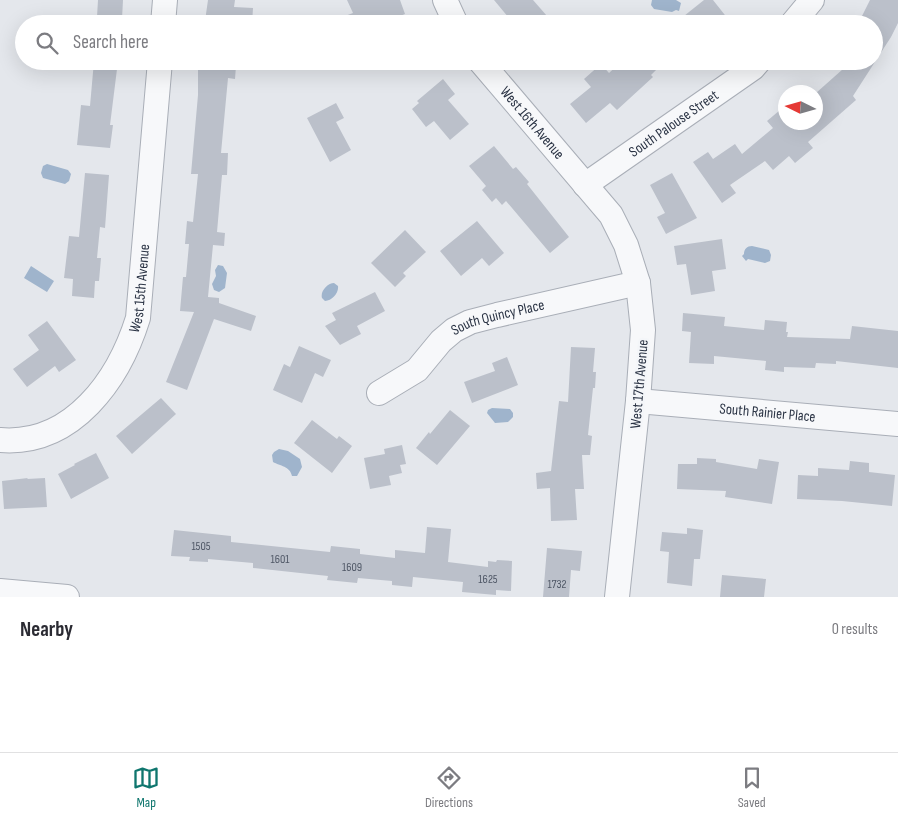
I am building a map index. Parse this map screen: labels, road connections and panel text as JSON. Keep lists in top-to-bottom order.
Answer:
{
  "streets": {
    "street": [
      "West 16th Avenue",
      "South Palouse Street",
      "West 15th Avenue",
      "South Quincy Place",
      "West 17th Avenue",
      "South Rainier Place"
    ]
  },
  "crossings": [
    ["West 16th Avenue", "South Palouse Street"],
    ["West 16th Avenue", "West 17th Avenue"],
    ["South Palouse Street", "West 17th Avenue"],
    ["South Quincy Place", "West 17th Avenue"],
    ["West 17th Avenue", "South Rainier Place"]
  ],
  "house_numbers": [
    "1505",
    "1601",
    "1609",
    "1625",
    "1732"
  ],
  "north": "left",
  "page": {
    "search": "Search here",
    "heading": ["Nearby", "0 results"],
    "nav": ["Map", "Directions", "Saved"]
  }
}
